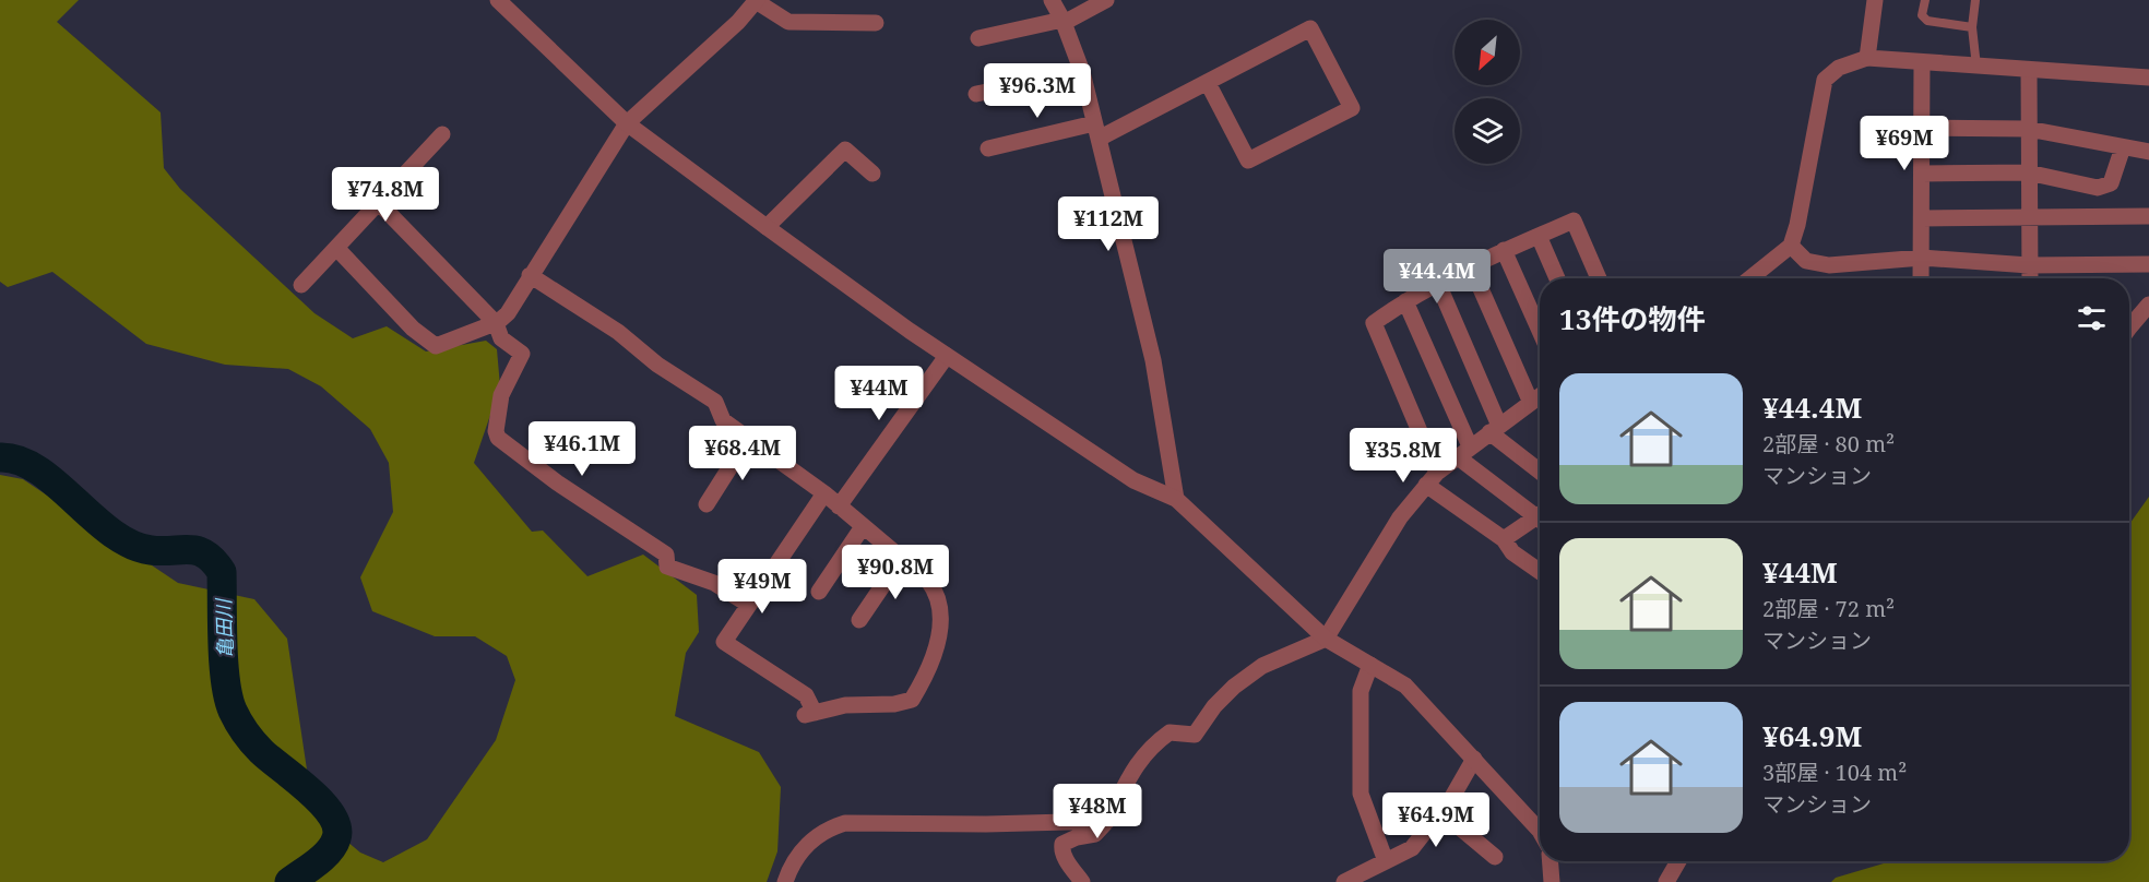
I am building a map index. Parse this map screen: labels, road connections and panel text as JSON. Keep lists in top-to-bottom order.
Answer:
{
  "water": ["亀田川"],
  "north": "bottom left",
  "page": {
    "price": [
      "¥96.3M",
      "¥69M",
      "¥74.8M",
      "¥112M",
      "¥44.4M",
      "¥44M",
      "¥46.1M",
      "¥68.4M",
      "¥35.8M",
      "¥90.8M",
      "¥49M",
      "¥48M",
      "¥64.9M"
    ],
    "heading": "13件の物件",
    "list": [
      {
        "name": "¥44.4M",
        "note": "2部屋 · 80 m² · マンション"
      },
      {
        "name": "¥44M",
        "note": "2部屋 · 72 m² · マンション"
      },
      {
        "name": "¥64.9M",
        "note": "3部屋 · 104 m² · マンション"
      }
    ]
  }
}
